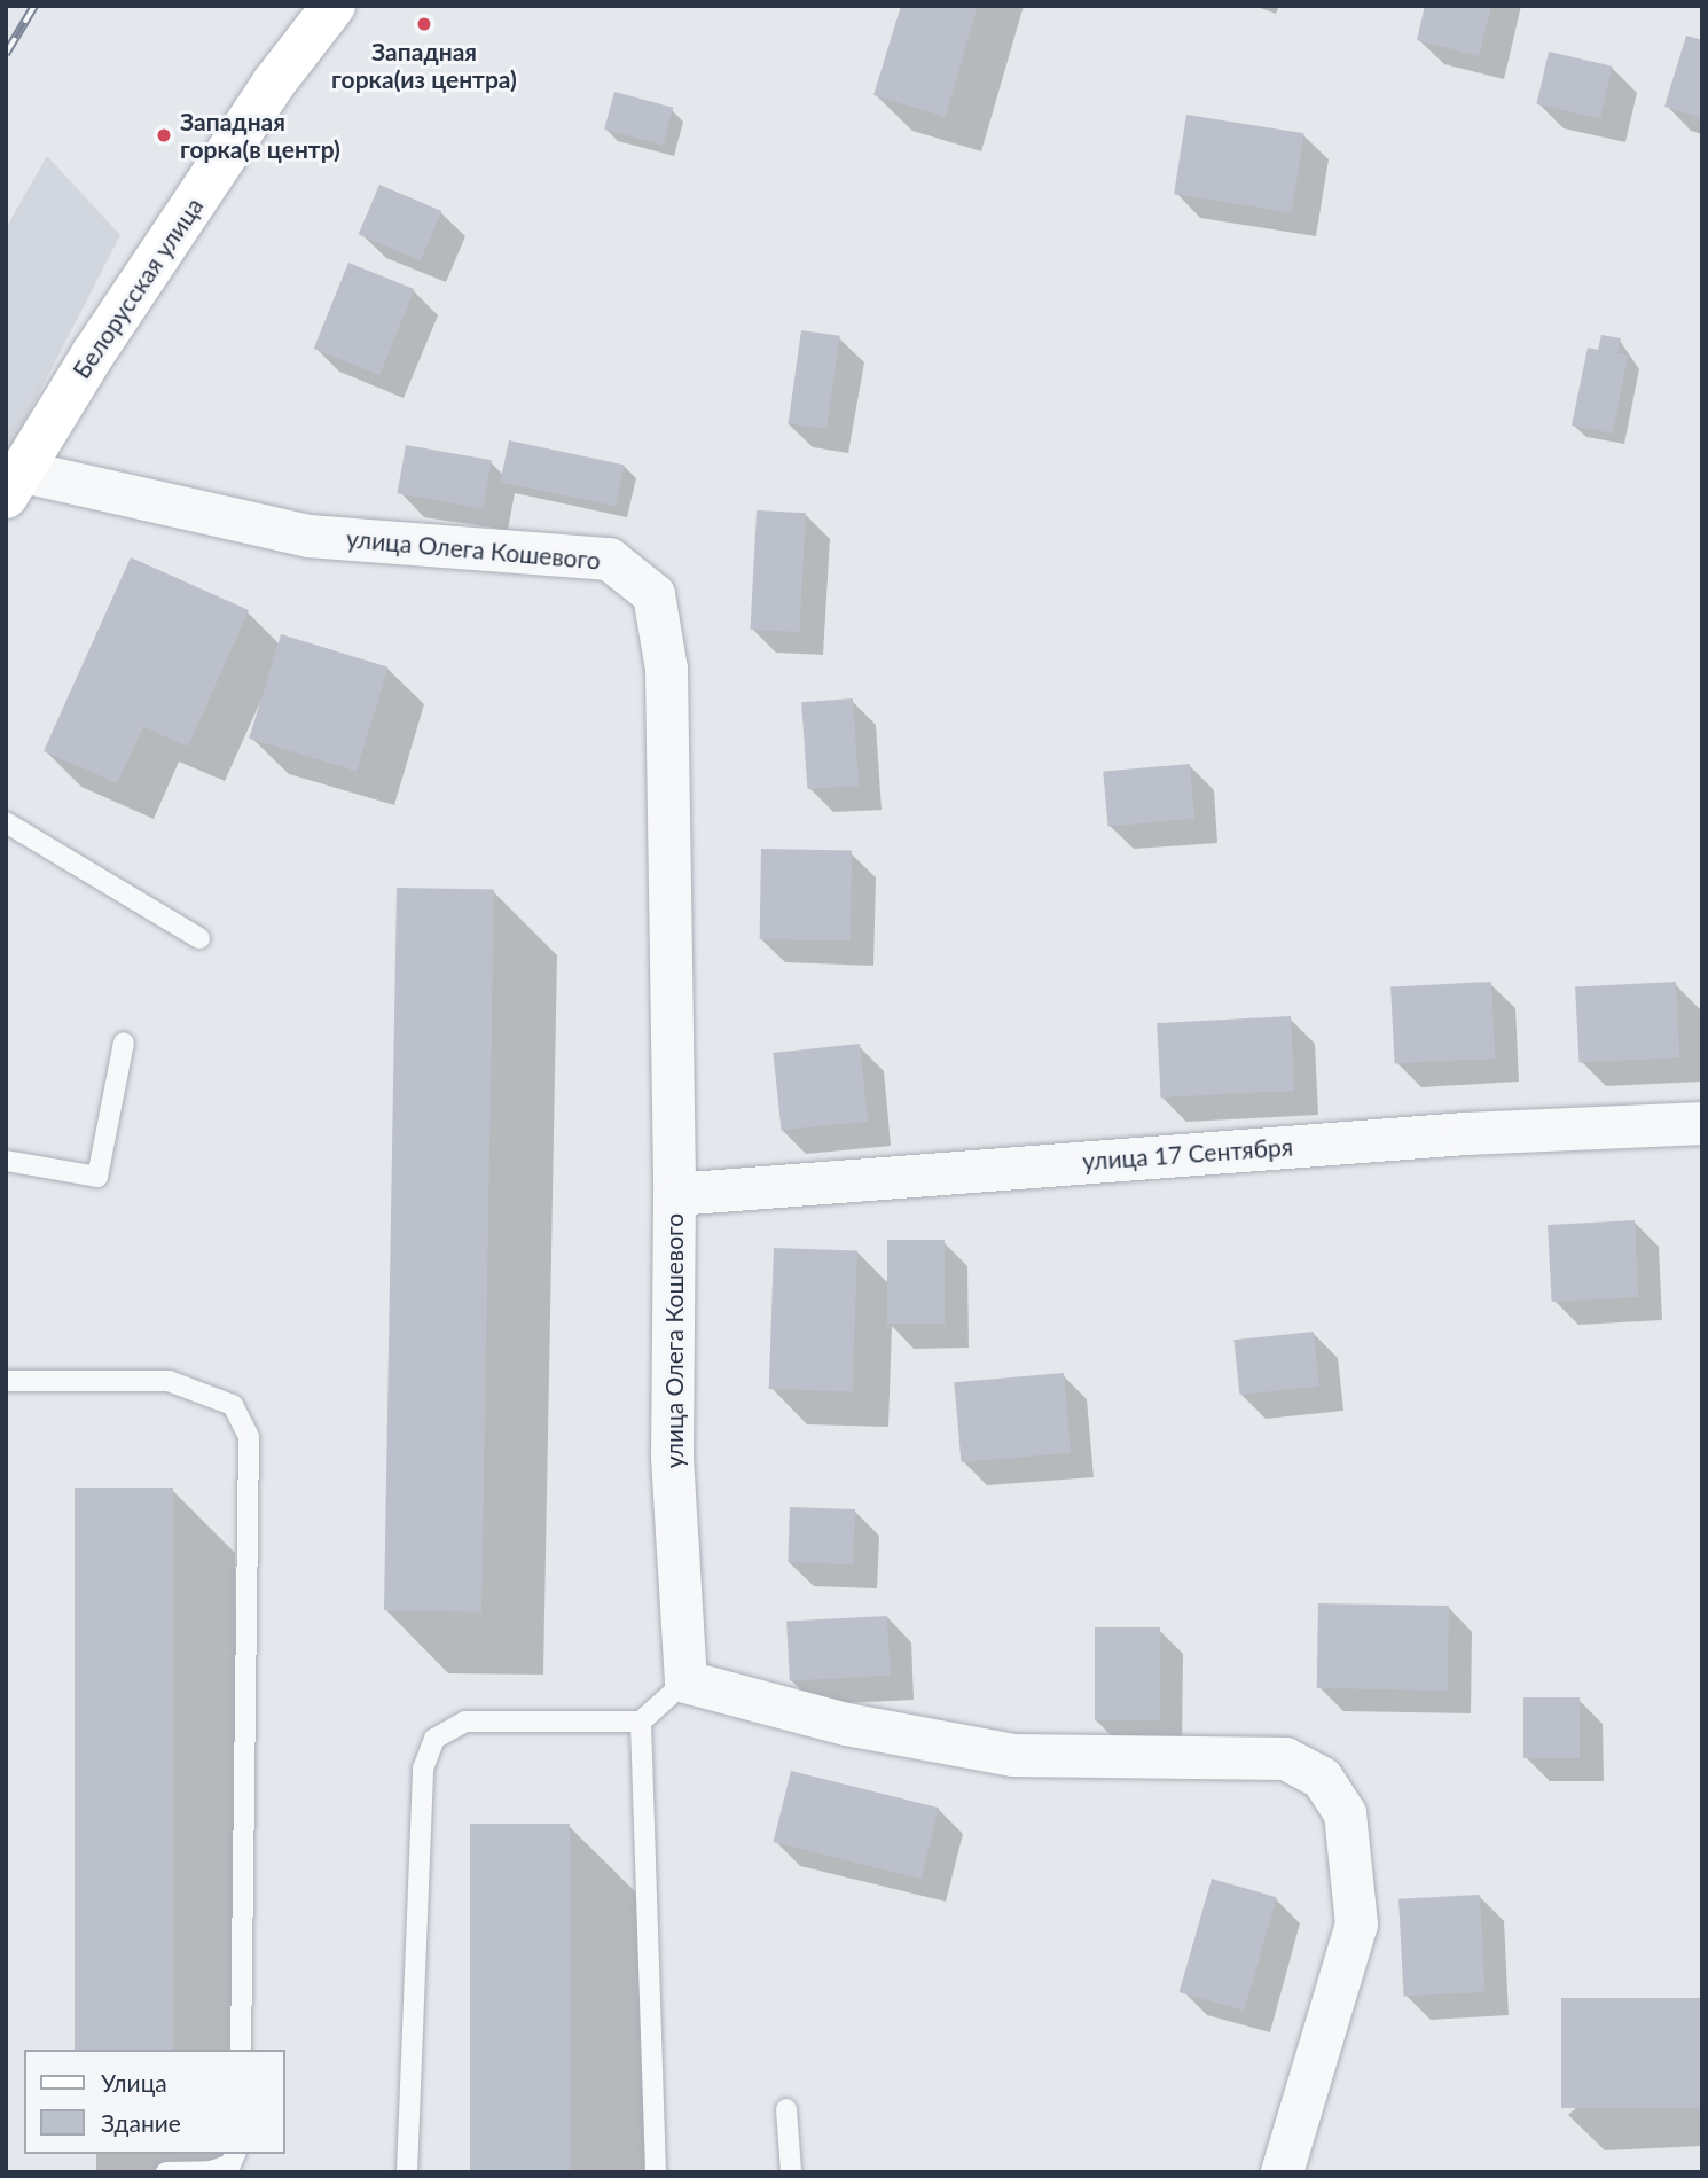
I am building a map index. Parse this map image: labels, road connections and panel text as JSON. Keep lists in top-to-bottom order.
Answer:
{
  "streets": {
    "main road": ["Белорусская улица"],
    "street": ["улица Олега Кошевого", "улица 17 Сентября"]
  },
  "crossings": [
    ["Белорусская улица", "улица Олега Кошевого"],
    ["улица Олега Кошевого", "улица 17 Сентября"]
  ],
  "places": ["Западная горка(из центра)", "Западная горка(в центр)"],
  "legend": ["Улица", "Здание"]
}
